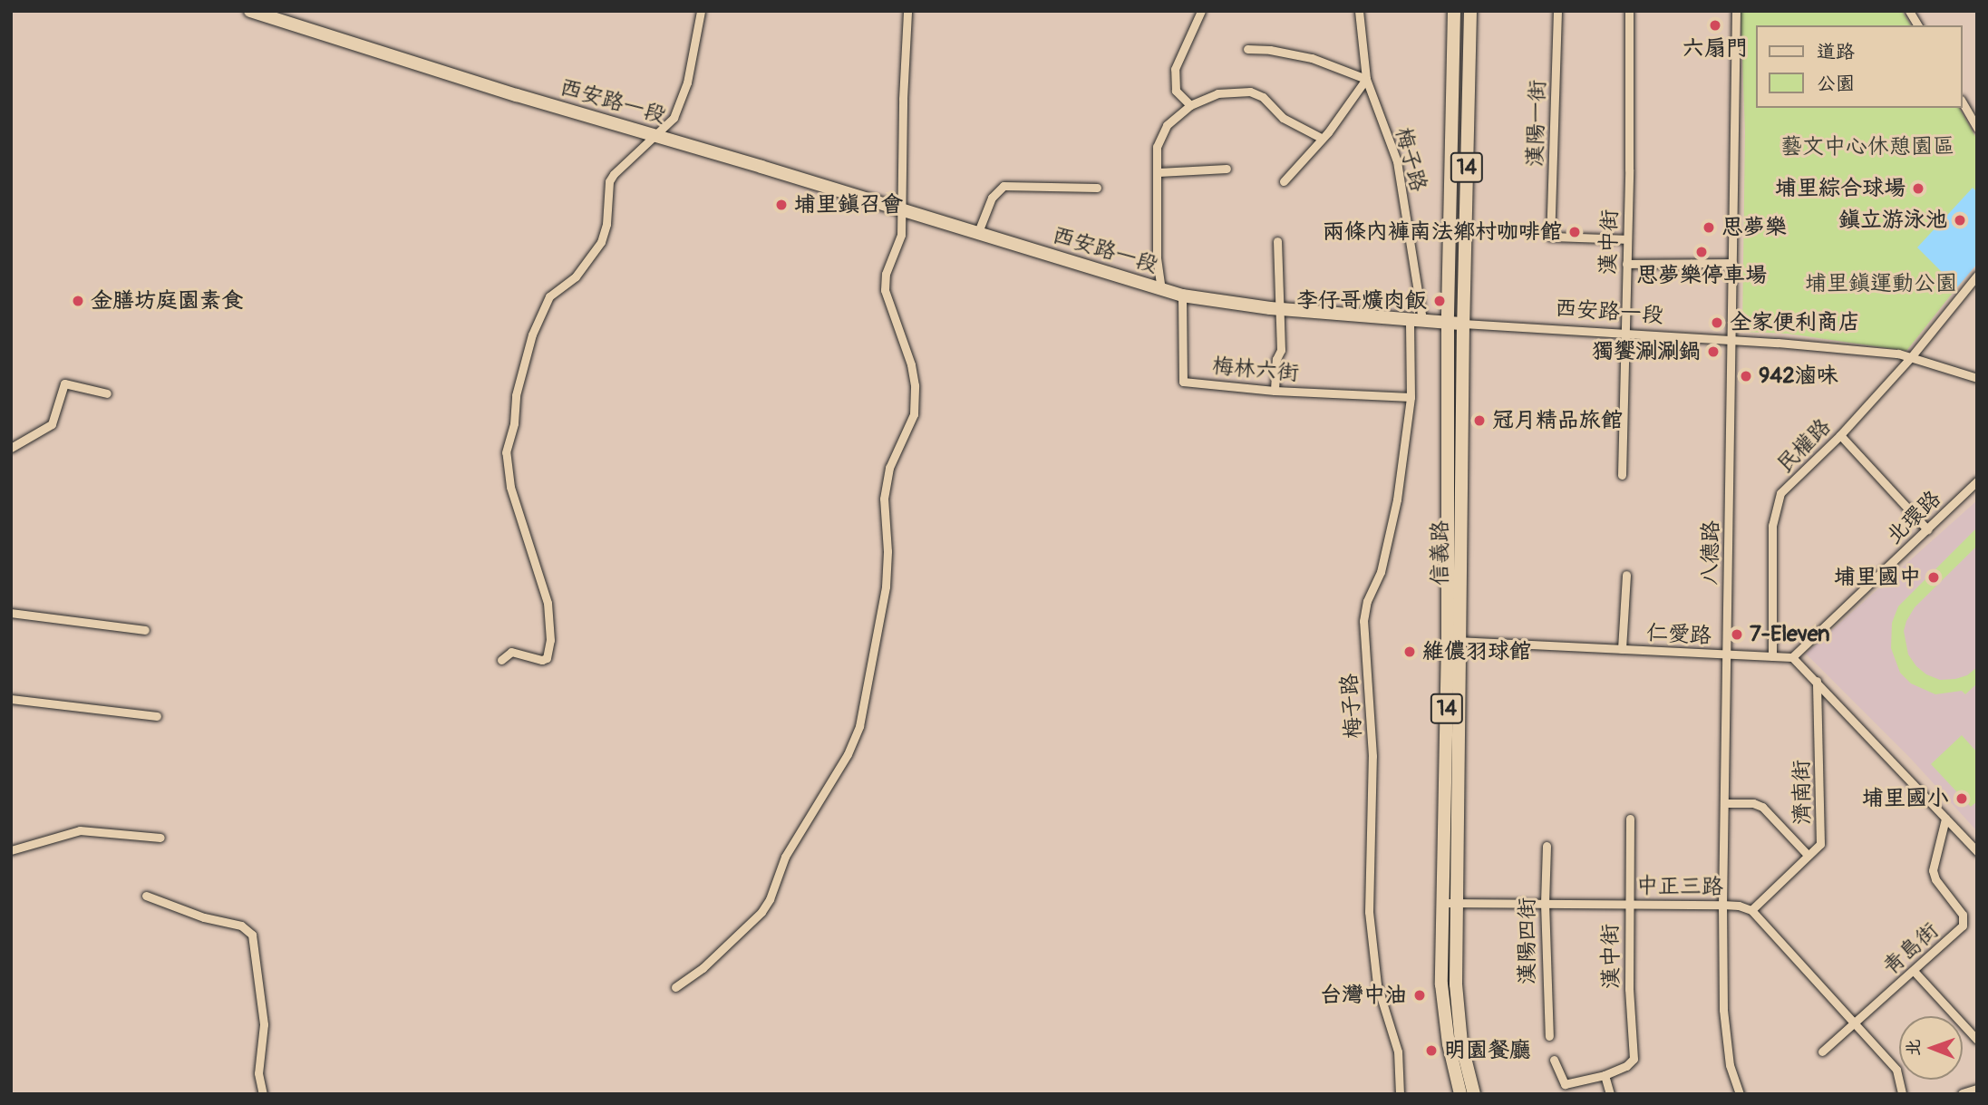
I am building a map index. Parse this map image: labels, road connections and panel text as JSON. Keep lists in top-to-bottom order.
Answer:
{
  "streets": {
    "main road": ["西安路一段", "14", "信義路"],
    "street": [
      "漢陽一街",
      "梅子路",
      "漢中街",
      "梅林六街",
      "民權路",
      "北環路",
      "八德路",
      "仁愛路",
      "濟南街",
      "中正三路",
      "漢陽四街",
      "青島街"
    ]
  },
  "crossings": [
    ["西安路一段", "梅子路"],
    ["西安路一段", "漢中街"],
    ["西安路一段", "梅林六街"],
    ["西安路一段", "民權路"],
    ["西安路一段", "信義路"],
    ["西安路一段", "八德路"],
    ["漢陽一街", "漢中街"],
    ["梅子路", "梅林六街"],
    ["漢中街", "中正三路"],
    ["民權路", "仁愛路"],
    ["北環路", "仁愛路"],
    ["信義路", "仁愛路"],
    ["信義路", "中正三路"],
    ["八德路", "仁愛路"],
    ["八德路", "中正三路"],
    ["濟南街", "中正三路"],
    ["中正三路", "漢陽四街"],
    ["中正三路", "青島街"]
  ],
  "parks": ["藝文中心休憩園區", "埔里鎮運動公園"],
  "places": [
    "六扇門",
    "埔里綜合球場",
    "埔里鎮召會",
    "鎮立游泳池",
    "思夢樂",
    "兩條內褲南法鄉村咖啡館",
    "思夢樂停車場",
    "金膳坊庭園素食",
    "李仔哥爌肉飯",
    "全家便利商店",
    "獨饗涮涮鍋",
    "942滷味",
    "冠月精品旅館",
    "埔里國中",
    "7-Eleven",
    "維儂羽球館",
    "埔里國小",
    "台灣中油",
    "明園餐廳"
  ],
  "legend": ["道路", "公園"],
  "north": "left"
}
